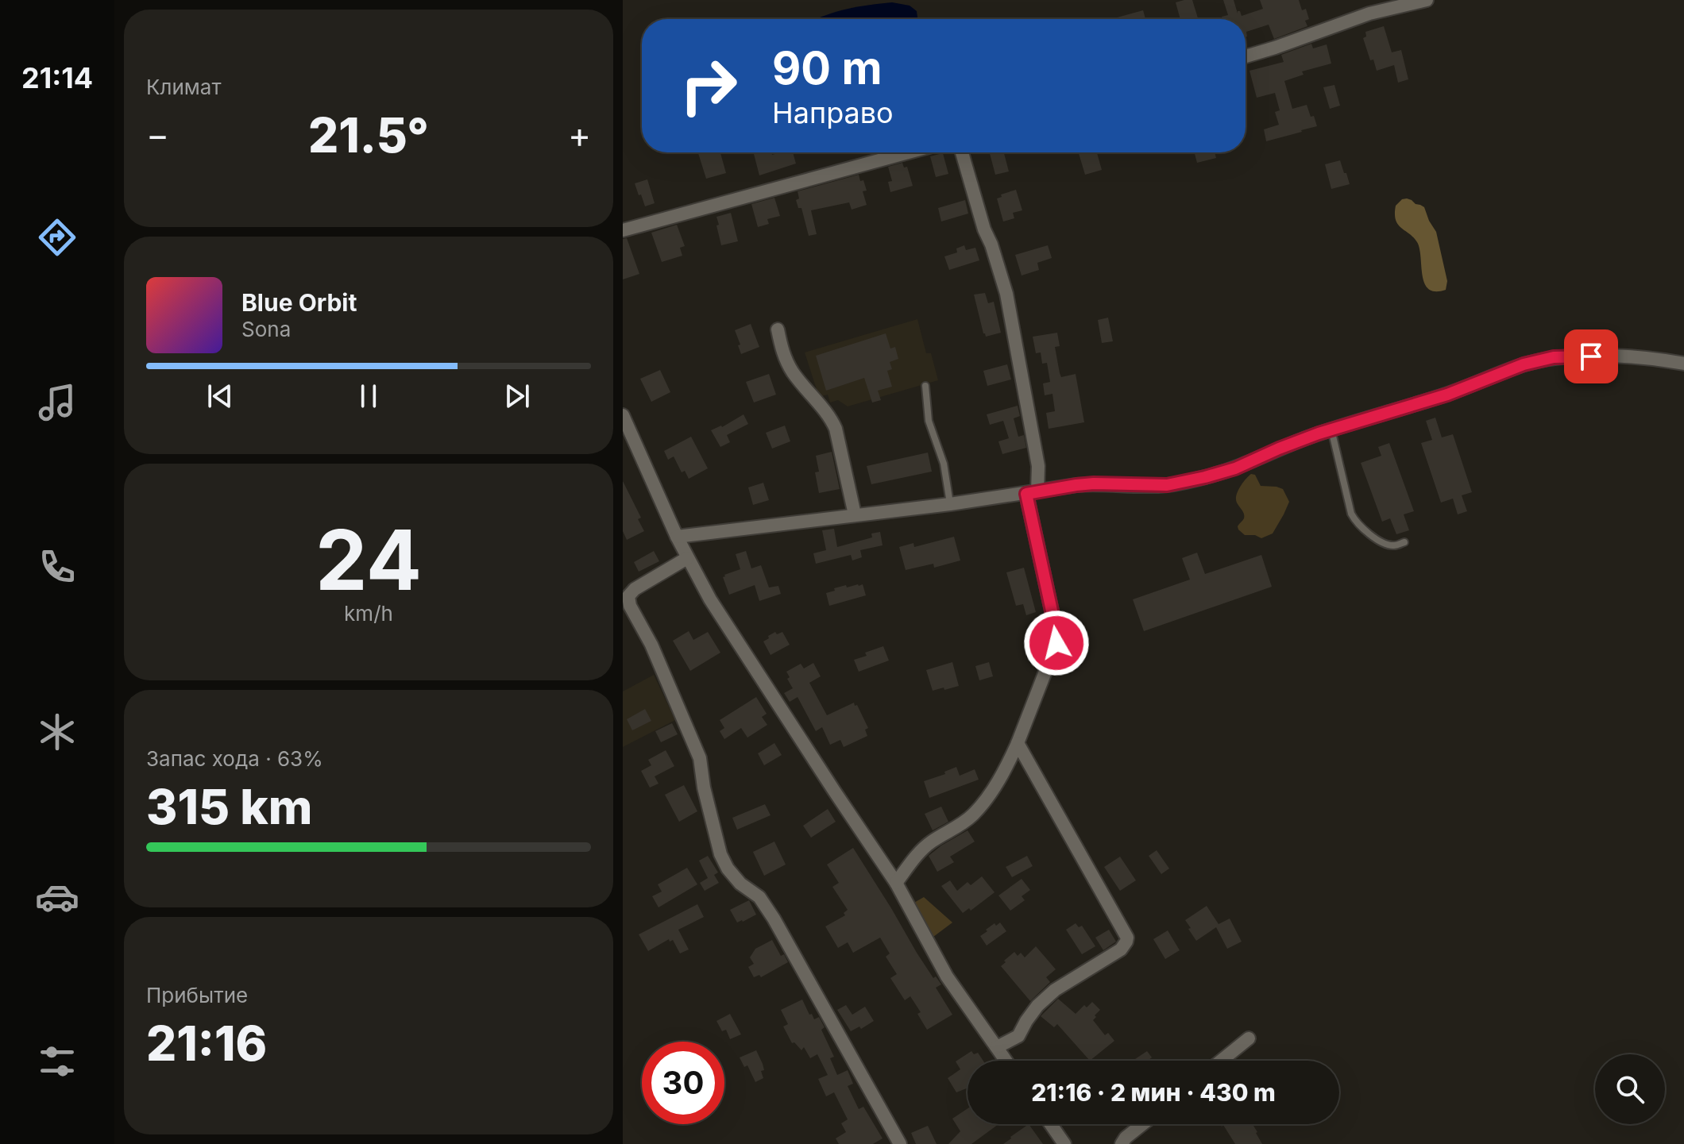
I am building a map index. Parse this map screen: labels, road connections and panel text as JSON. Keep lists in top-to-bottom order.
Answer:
{
  "page": {
    "tabs": "21:14",
    "tile": [
      "Климат",
      ["24", "km/h"],
      ["Запас хода · 63%", "315 km"],
      ["Прибытие", "21:16"]
    ],
    "turn": ["90 m", "Направо"],
    "heat": ["−", "21.5°", "+"],
    "song": ["Blue Orbit", "Sona"],
    "limit": "30",
    "trip": "21:16 · 2 мин · 430 m"
  }
}
